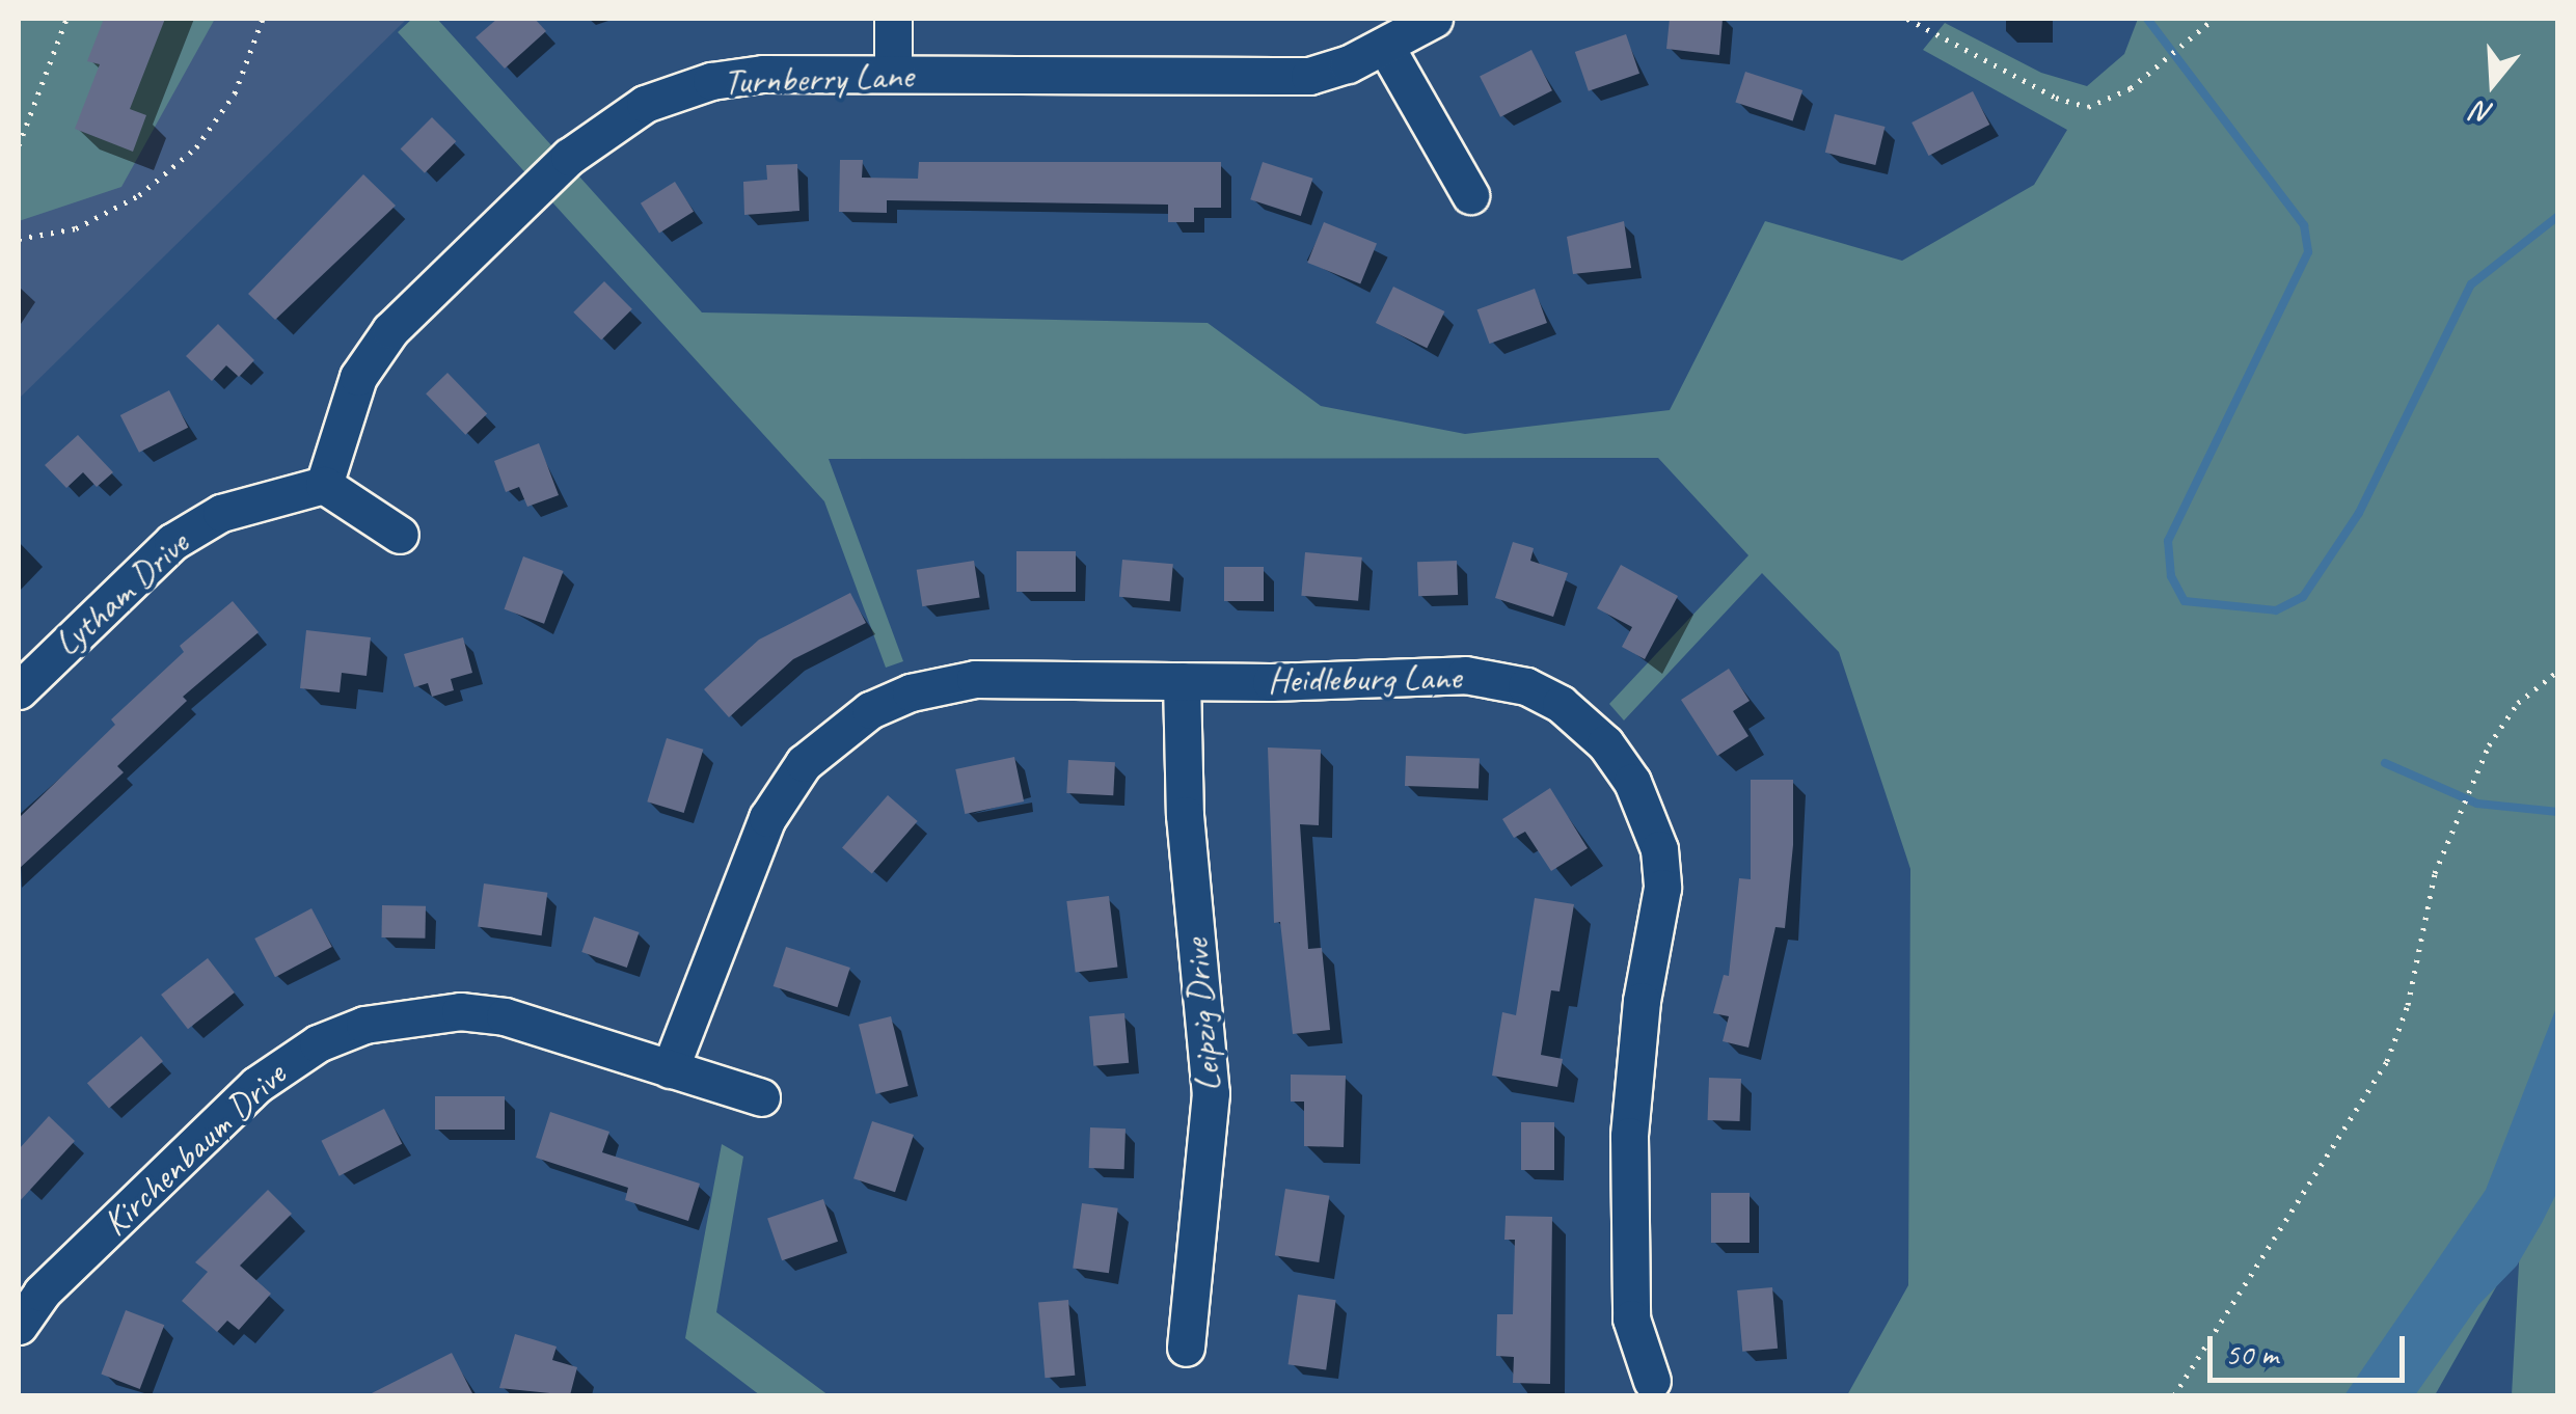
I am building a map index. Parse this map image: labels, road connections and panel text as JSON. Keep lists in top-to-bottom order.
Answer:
{
  "streets": {
    "street": [
      "Turnberry Lane",
      "Lytham Drive",
      "Heidleburg Lane",
      "Leipzig Drive",
      "Kirchenbaum Drive"
    ]
  },
  "crossings": [
    ["Turnberry Lane", "Lytham Drive"],
    ["Heidleburg Lane", "Leipzig Drive"],
    ["Heidleburg Lane", "Kirchenbaum Drive"]
  ],
  "scale_bar": "50 m",
  "north": "bottom"
}
